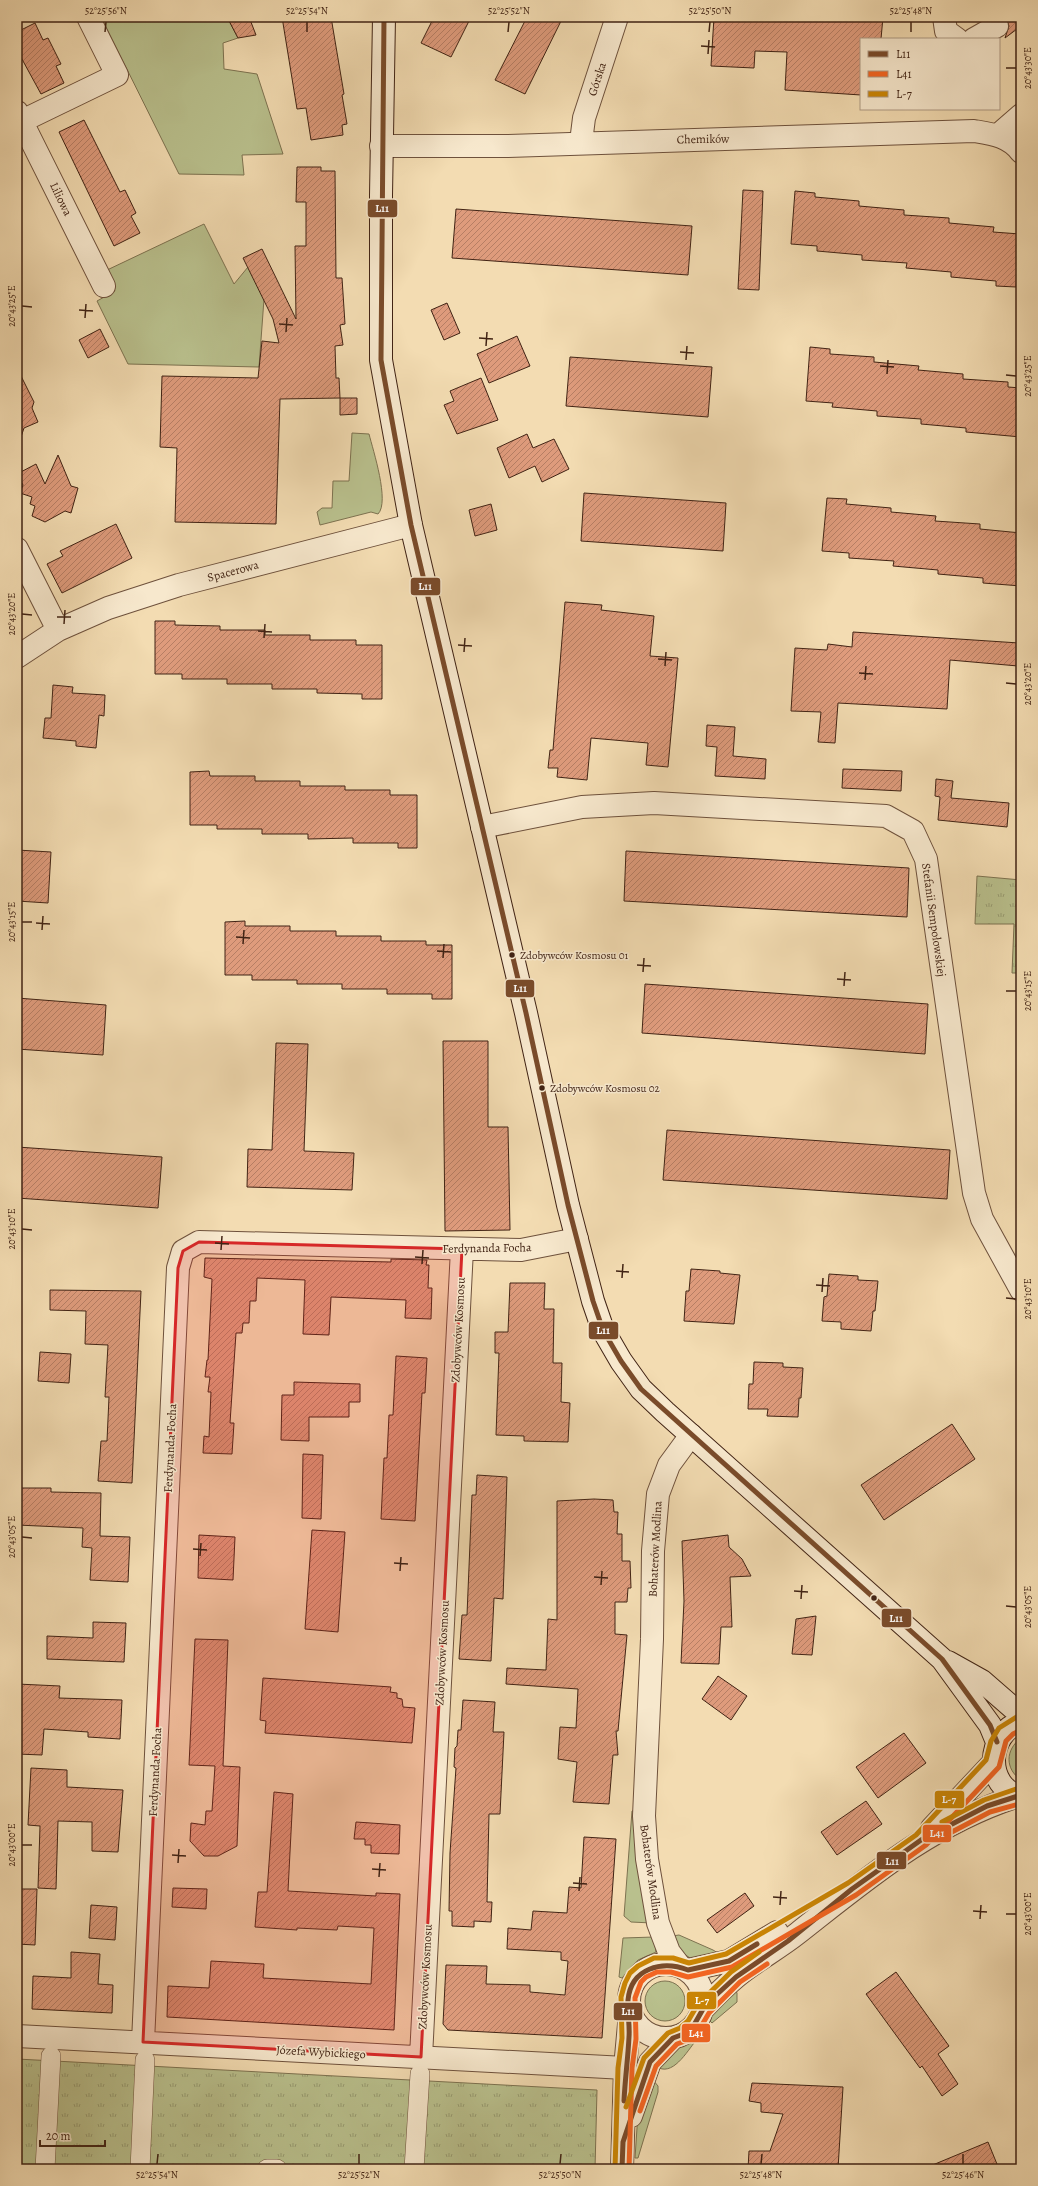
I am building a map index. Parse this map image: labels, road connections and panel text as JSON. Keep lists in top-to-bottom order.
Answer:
{
  "streets": {
    "street": [
      "Górska",
      "Chemików",
      "Liliowa",
      "Spacerowa",
      "Stefanii Sempołowskiej",
      "Ferdynanda Focha",
      "Zdobywców Kosmosu",
      "Bohaterów Modlina",
      "Józefa Wybickiego"
    ]
  },
  "crossings": [
    ["Górska", "Chemików"],
    ["Ferdynanda Focha", "Zdobywców Kosmosu"],
    ["Ferdynanda Focha", "Józefa Wybickiego"],
    ["Zdobywców Kosmosu", "Józefa Wybickiego"]
  ],
  "places": ["Zdobywców Kosmosu 01", "Zdobywców Kosmosu 02"],
  "lines": ["transit line L11", "transit line L-7", "transit line L41"],
  "legend": ["L11", "L41", "L-7"],
  "scale_bar": "20 m",
  "coordinates": [
    "52°25'56\"N",
    "52°25'54\"N",
    "52°25'52\"N",
    "52°25'50\"N",
    "52°25'48\"N",
    "20°43'30\"E",
    "20°43'25\"E",
    "20°43'20\"E",
    "20°43'15\"E",
    "20°43'10\"E",
    "20°43'05\"E",
    "20°43'00\"E",
    "52°25'46\"N"
  ]
}
